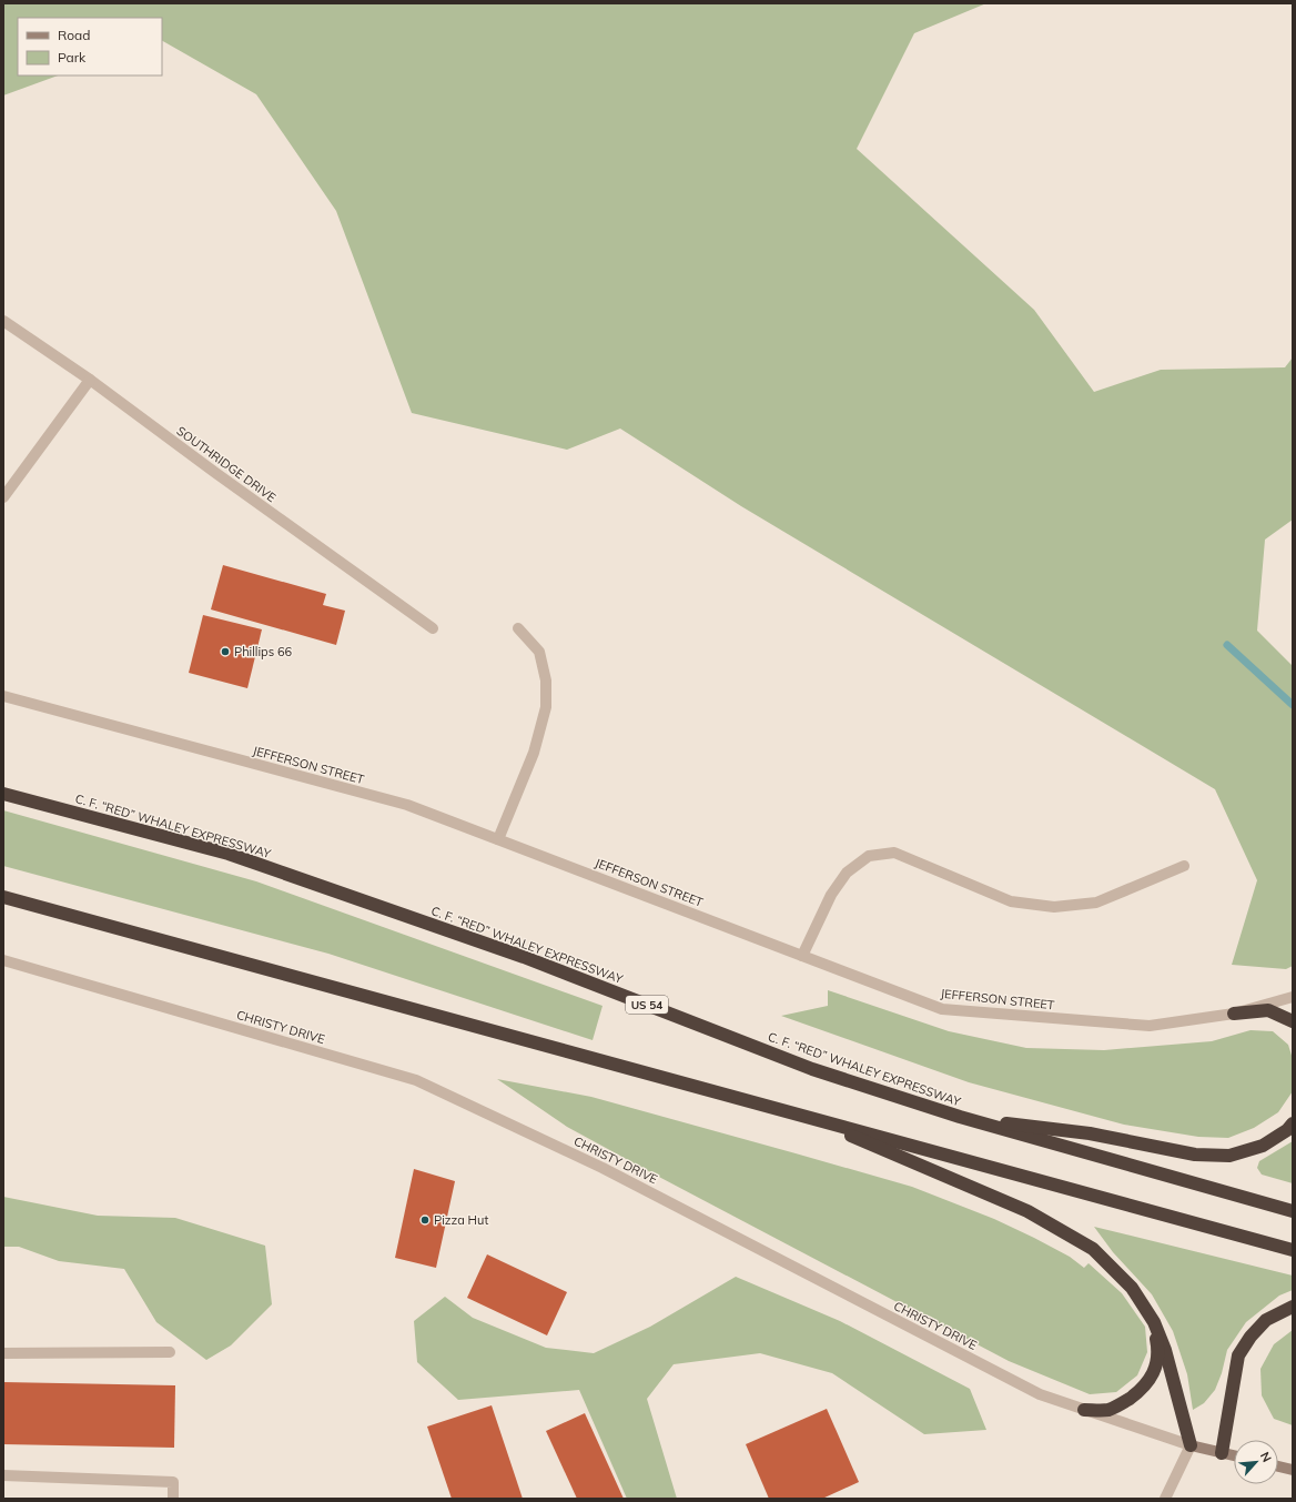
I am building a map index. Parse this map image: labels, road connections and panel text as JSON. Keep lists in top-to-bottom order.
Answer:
{
  "streets": {
    "highway": ["C. F. “RED” WHALEY EXPRESSWAY", "US 54"],
    "street": ["SOUTHRIDGE DRIVE", "JEFFERSON STREET", "CHRISTY DRIVE"]
  },
  "places": ["Phillips 66", "Pizza Hut"],
  "legend": ["Road", "Park"],
  "north": "top right"
}
